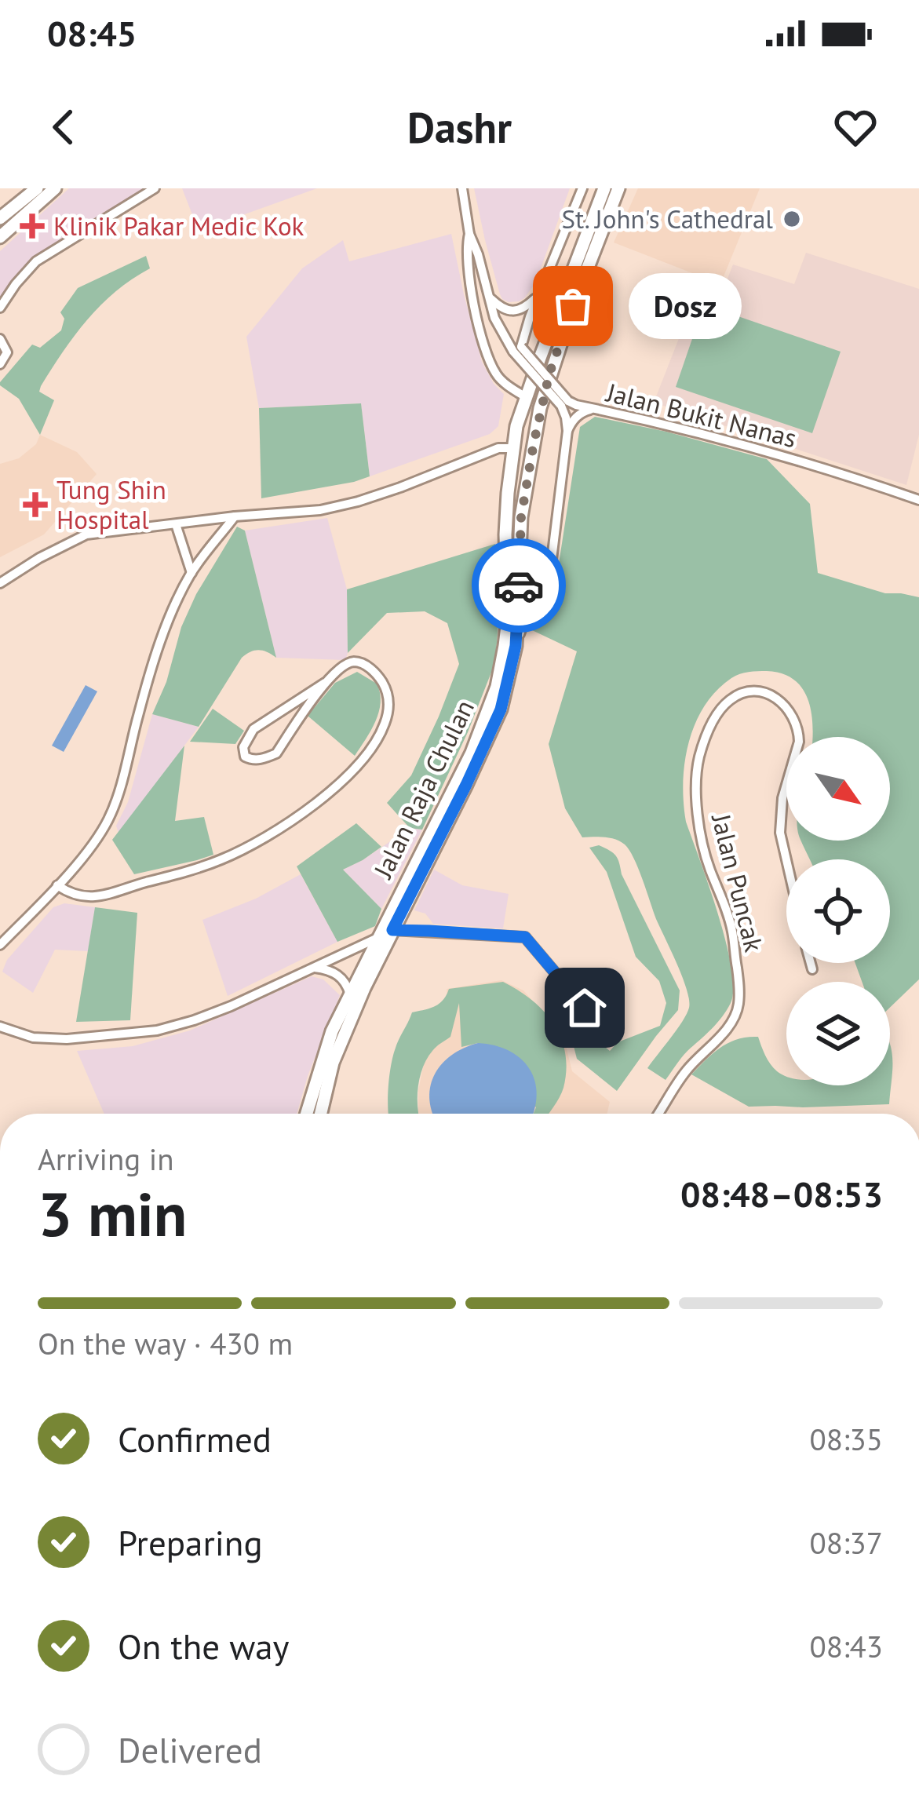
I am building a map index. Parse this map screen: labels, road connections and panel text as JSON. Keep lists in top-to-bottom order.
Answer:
{
  "streets": {
    "main road": ["Jalan Raja Chulan"],
    "street": ["Jalan Bukit Nanas", "Jalan Puncak"]
  },
  "places": {
    "other": ["St. John's Cathedral", "Dosz"],
    "health": ["Klinik Pakar Medic Kok", "Tung Shin Hospital"]
  },
  "north": "bottom right",
  "page": {
    "status": "08:45",
    "header": "Dashr",
    "bubble": "Dosz",
    "heading": ["3 min", "Arriving in", "08:48–08:53"],
    "bar": "On the way · 430 m",
    "list": [
      ["Confirmed", "08:35"],
      ["Preparing", "08:37"],
      ["On the way", "08:43"],
      "Delivered"
    ]
  }
}
